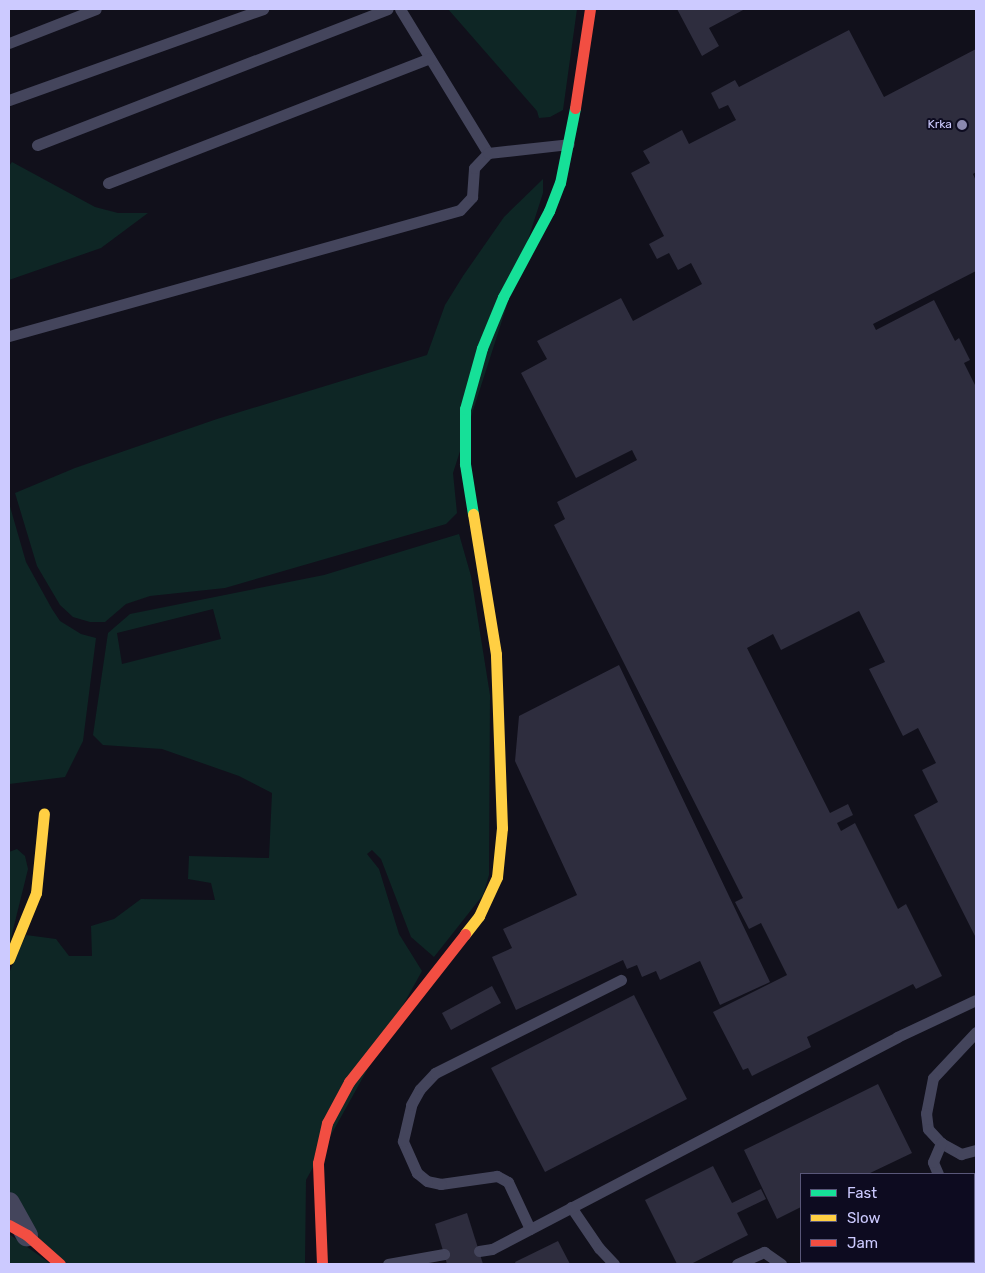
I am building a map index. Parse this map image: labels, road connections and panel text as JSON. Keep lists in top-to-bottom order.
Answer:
{
  "places": ["Krka"],
  "legend": ["Fast", "Slow", "Jam"]
}
